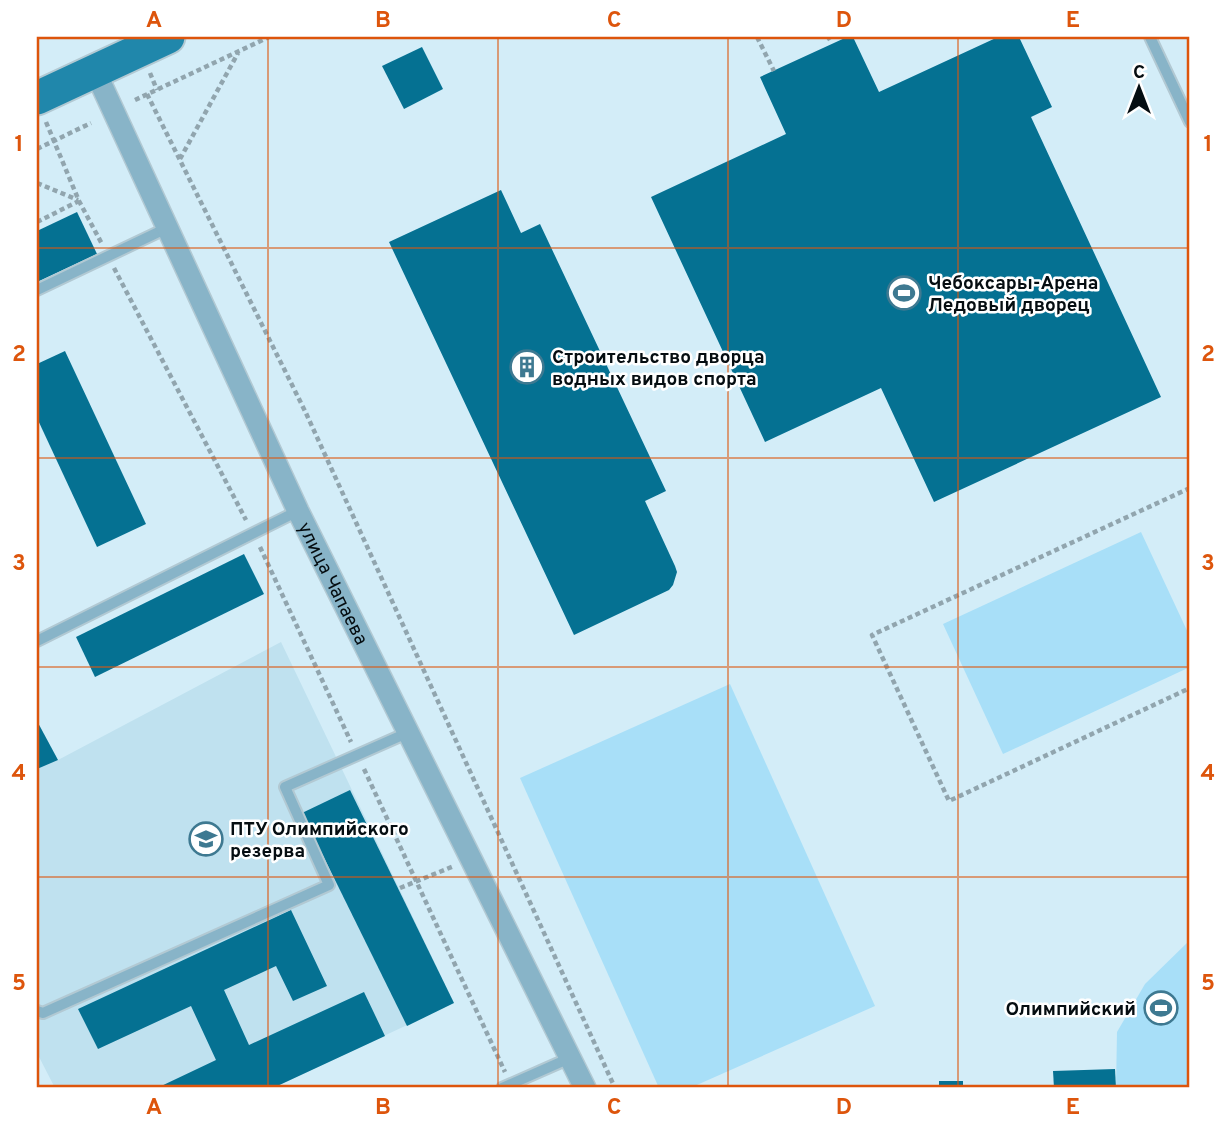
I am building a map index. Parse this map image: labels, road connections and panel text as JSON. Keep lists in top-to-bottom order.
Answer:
{
  "streets": {
    "street": ["улица Чапаева"]
  },
  "places": {
    "sports": ["Чебоксары-Арена Ледовый дворец", "Олимпийский"],
    "building": ["Строительство дворца водных видов спорта"],
    "school or university": ["ПТУ Олимпийского резерва"]
  },
  "north": "top",
  "grid": {
    "columns": [
      "A",
      "B",
      "C",
      "D",
      "E"
    ],
    "rows": [
      "1",
      "2",
      "3",
      "4",
      "5"
    ]
  }
}
